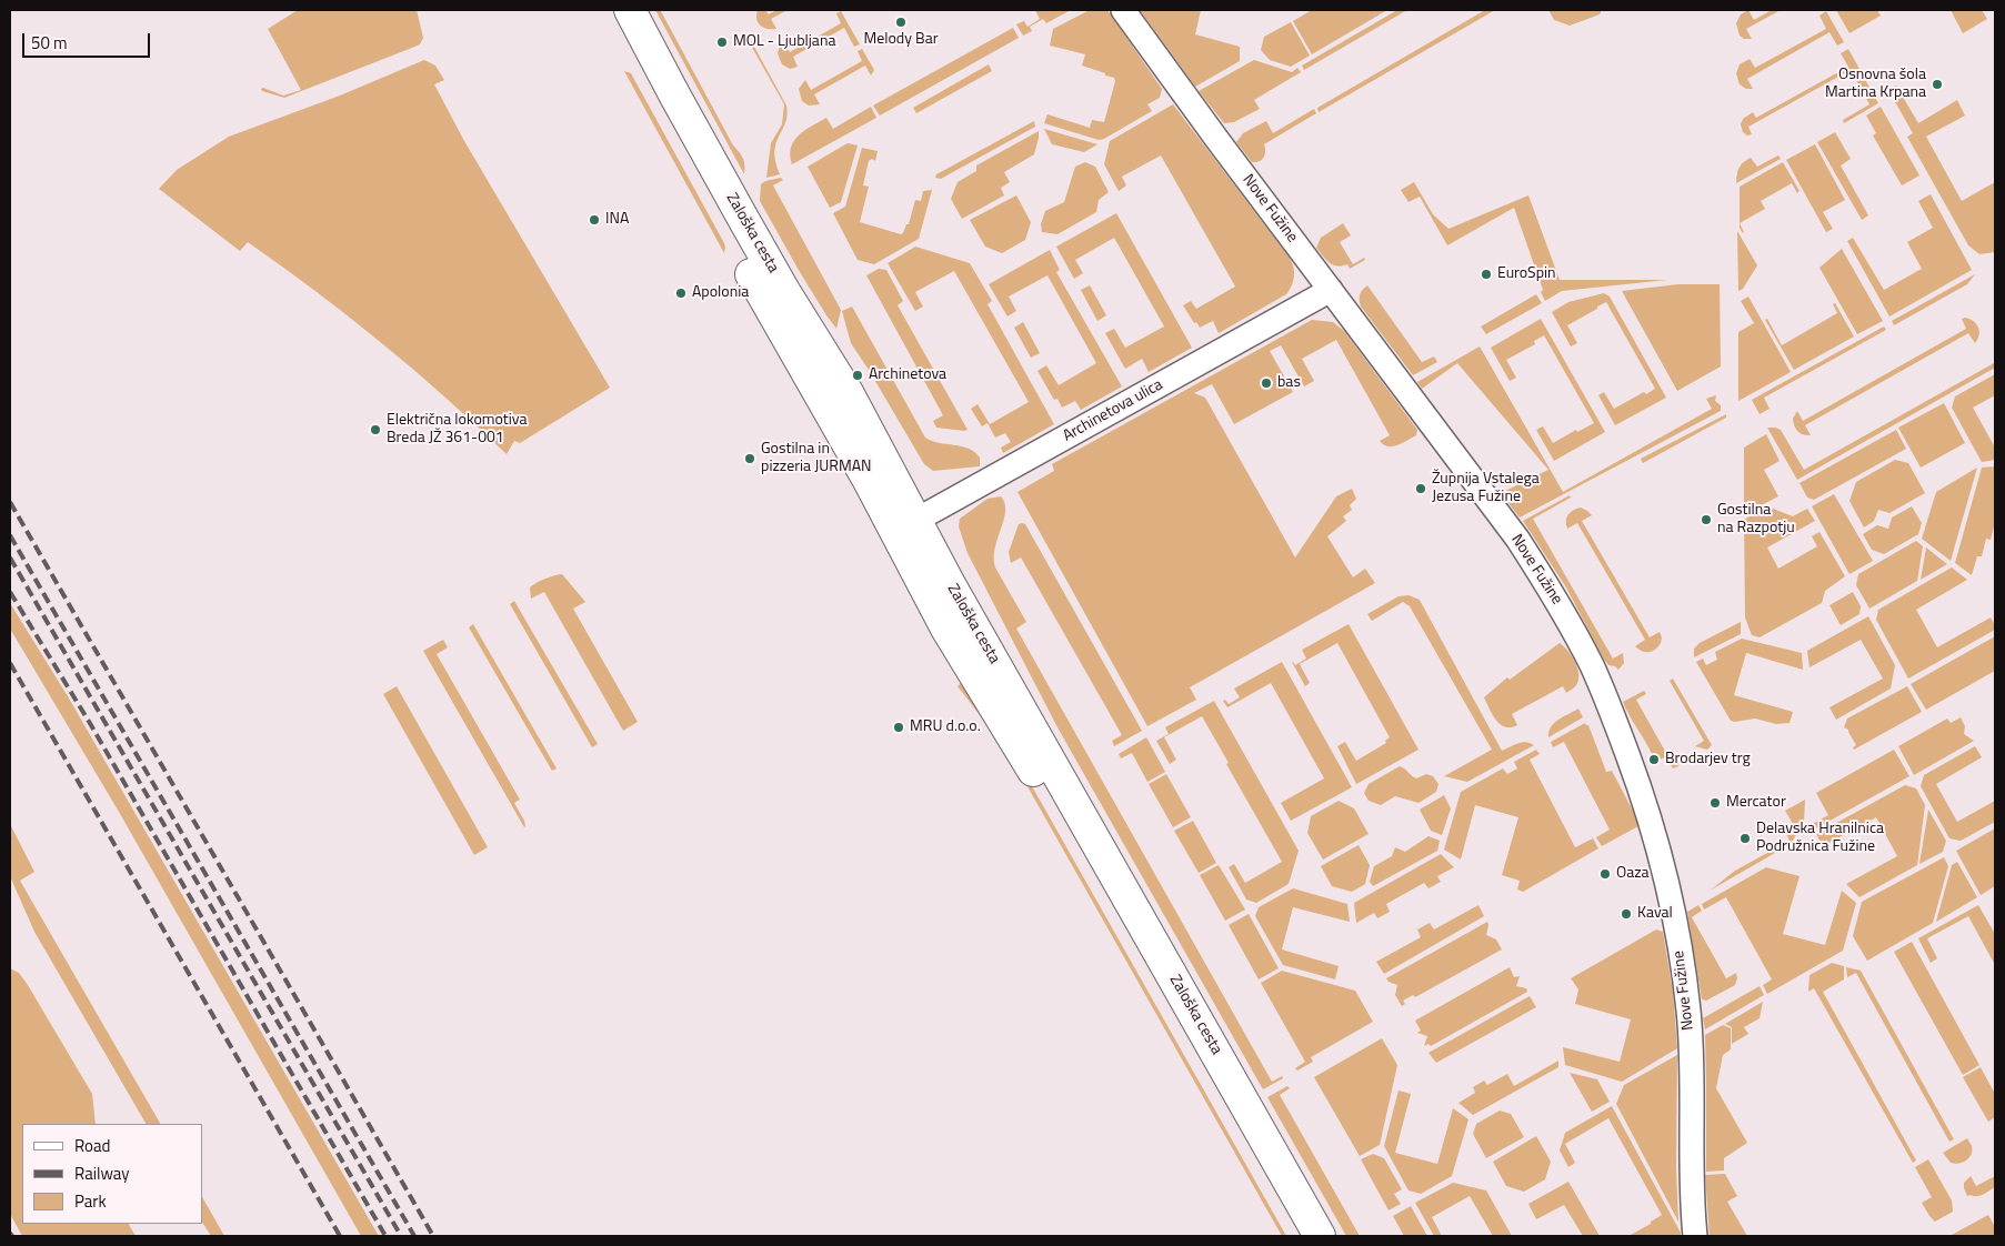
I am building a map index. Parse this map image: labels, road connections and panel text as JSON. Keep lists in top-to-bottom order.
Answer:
{
  "streets": {
    "main road": ["Zaloška cesta"],
    "street": ["Nove Fužine", "Archinetova ulica"]
  },
  "crossings": [
    ["Nove Fužine", "Archinetova ulica"],
    ["Zaloška cesta", "Archinetova ulica"]
  ],
  "places": [
    "Melody Bar",
    "MOL - Ljubljana",
    "Osnovna šola Martina Krpana",
    "INA",
    "EuroSpin",
    "Apolonia",
    "Archinetova",
    "bas",
    "Električna lokomotiva Breda JŽ 361-001",
    "Gostilna in pizzeria JURMAN",
    "Župnija Vstalega Jezusa Fužine",
    "Gostilna na Razpotju",
    "MRU d.o.o.",
    "Brodarjev trg",
    "Mercator",
    "Delavska Hranilnica Podružnica Fužine",
    "Oaza",
    "Kaval"
  ],
  "legend": ["Road", "Railway", "Park"],
  "scale_bar": "50 m"
}
